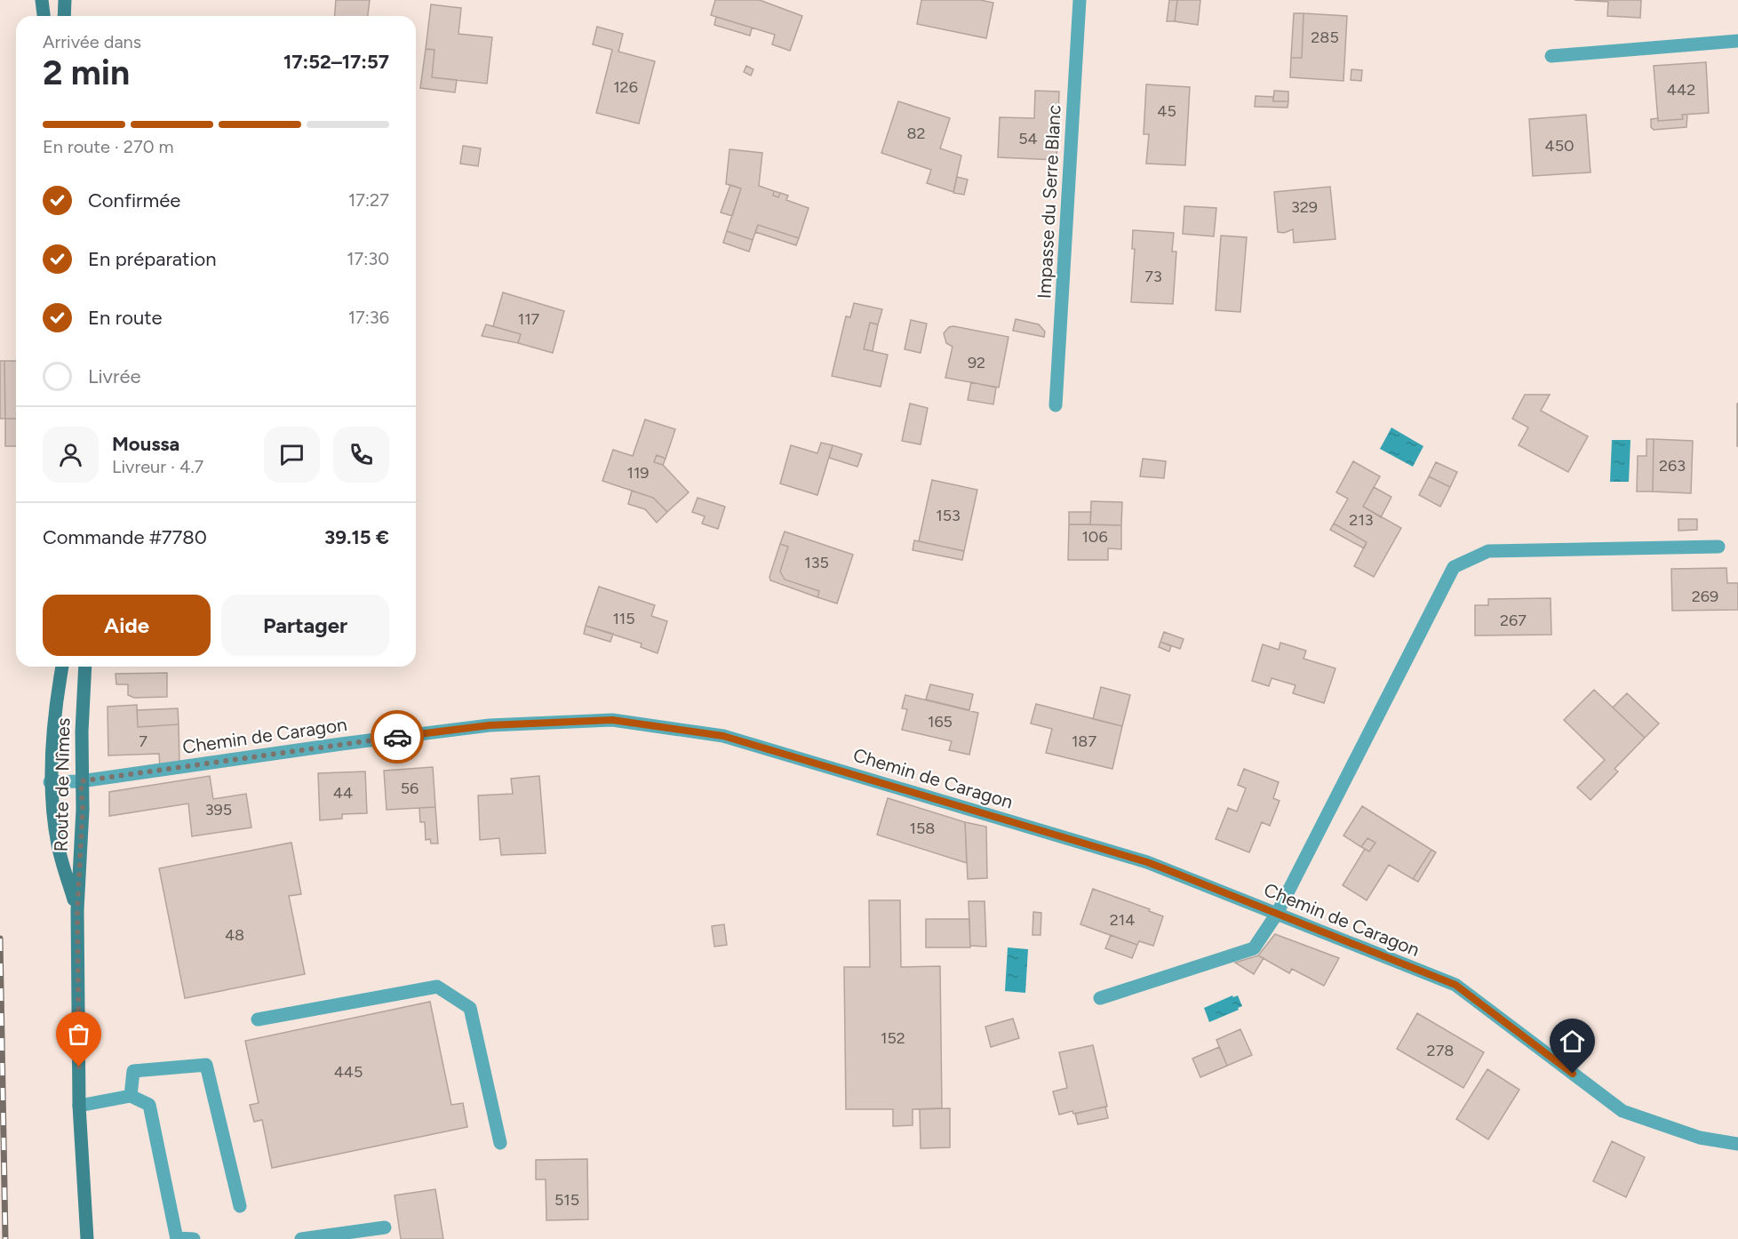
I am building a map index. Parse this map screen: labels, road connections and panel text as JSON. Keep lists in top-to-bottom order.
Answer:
{
  "streets": {
    "main road": ["Route de Nîmes"],
    "street": ["Impasse du Serre Blanc", "Chemin de Caragon"]
  },
  "crossings": [
    ["Chemin de Caragon", "Route de Nîmes"]
  ],
  "house_numbers": [
    "285",
    "126",
    "442",
    "45",
    "82",
    "54",
    "450",
    "329",
    "73",
    "117",
    "92",
    "263",
    "119",
    "153",
    "213",
    "106",
    "135",
    "269",
    "115",
    "267",
    "165",
    "7",
    "187",
    "56",
    "44",
    "395",
    "158",
    "214",
    "48",
    "152",
    "278",
    "445",
    "515"
  ],
  "page": {
    "heading": ["2 min", "Arrivée dans", "17:52–17:57"],
    "panel": [
      "Moussa",
      "Livreur · 4.7",
      "Commande #7780",
      "39.15 €"
    ],
    "bar": "En route · 270 m",
    "list": [
      ["Confirmée", "17:27"],
      ["En préparation", "17:30"],
      ["En route", "17:36"],
      "Livrée"
    ],
    "buttons": ["Aide", "Partager"]
  }
}
